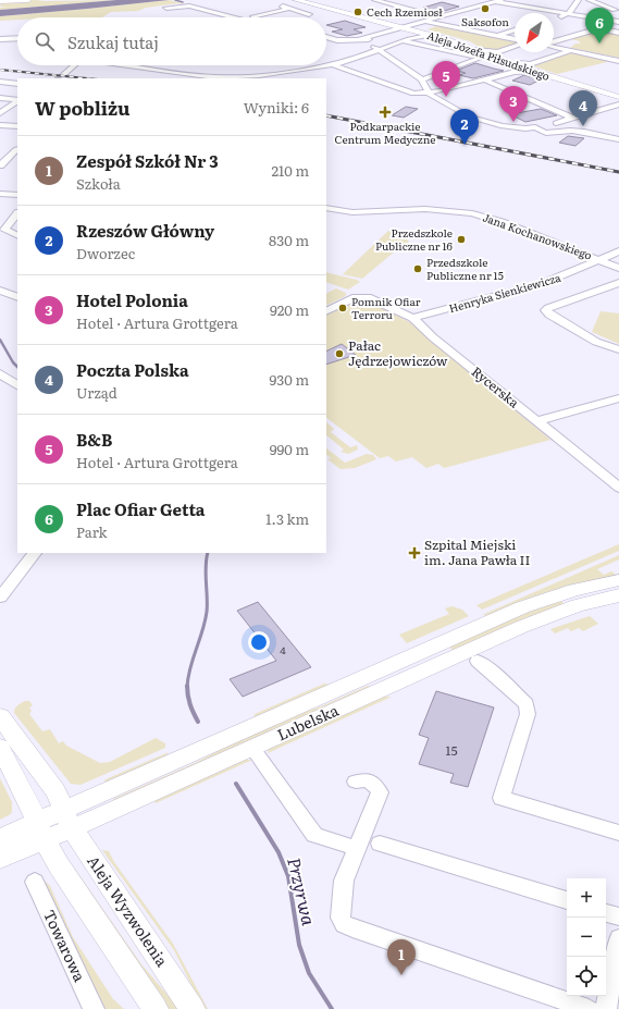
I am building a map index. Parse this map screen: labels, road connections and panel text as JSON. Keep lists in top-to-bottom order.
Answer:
{
  "streets": {
    "main road": ["Aleja Józefa Piłsudskiego", "Lubelska", "Aleja Wyzwolenia"],
    "street": [
      "Jana Kochanowskiego",
      "Henryka Sienkiewicza",
      "Rycerska",
      "Towarowa"
    ]
  },
  "crossings": [
    ["Jana Kochanowskiego", "Henryka Sienkiewicza"],
    ["Henryka Sienkiewicza", "Rycerska"],
    ["Lubelska", "Aleja Wyzwolenia"]
  ],
  "water": ["Przyrwa"],
  "places": {
    "other": [
      "Saksofon",
      "Cech Rzemiosł",
      "Przedszkole Publiczne nr 16",
      "Przedszkole Publiczne nr 15",
      "Pomnik Ofiar Terroru",
      "Pałac Jędrzejowiczów"
    ],
    "health": ["Podkarpackie Centrum Medyczne", "Szpital Miejski im. Jana Pawła II"]
  },
  "house_numbers": ["4", "15"],
  "north": "bottom left",
  "page": {
    "pins": [
      "6",
      "5",
      "3",
      "4",
      "2",
      "1"
    ],
    "search": "Szukaj tutaj",
    "heading": ["W pobliżu", "Wyniki: 6"],
    "list": [
      {
        "mark": "1",
        "name": "Zespół Szkół Nr 3",
        "note": "Szkoła",
        "value": "210 m"
      },
      {
        "mark": "2",
        "name": "Rzeszów Główny",
        "note": "Dworzec",
        "value": "830 m"
      },
      {
        "mark": "3",
        "name": "Hotel Polonia",
        "note": "Hotel · Artura Grottgera",
        "value": "920 m"
      },
      {
        "mark": "4",
        "name": "Poczta Polska",
        "note": "Urząd",
        "value": "930 m"
      },
      {
        "mark": "5",
        "name": "B&B",
        "note": "Hotel · Artura Grottgera",
        "value": "990 m"
      },
      {
        "mark": "6",
        "name": "Plac Ofiar Getta",
        "note": "Park",
        "value": "1.3 km"
      }
    ],
    "map_buttons": ["+", "−"]
  }
}
